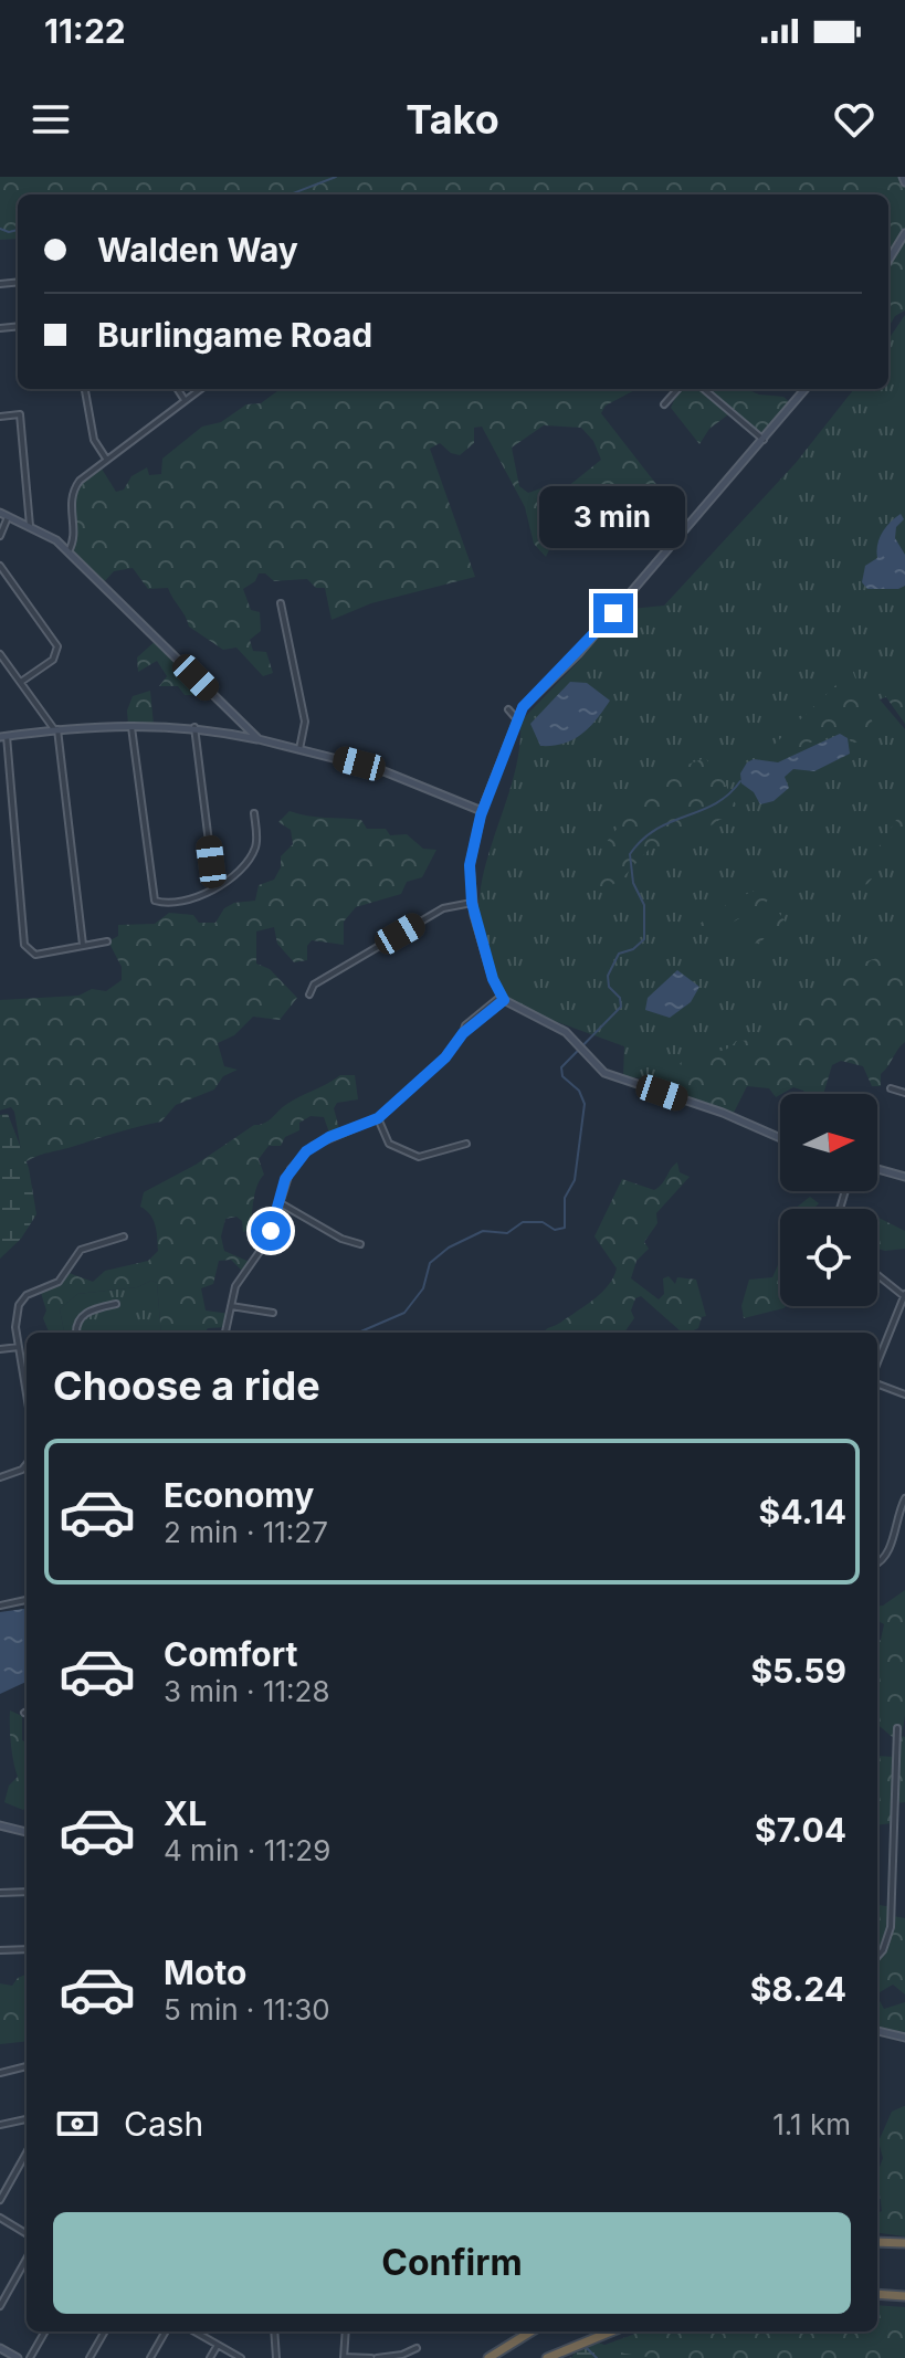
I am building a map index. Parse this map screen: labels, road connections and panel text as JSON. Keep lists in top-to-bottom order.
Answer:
{
  "north": "right",
  "page": {
    "status": "11:22",
    "header": "Tako",
    "banner": ["Walden Way", "Burlingame Road"],
    "bubble": "3 min",
    "heading": "Choose a ride",
    "list": [
      {
        "name": "Economy",
        "note": "2 min · 11:27",
        "value": "$4.14"
      },
      {
        "name": "Comfort",
        "note": "3 min · 11:28",
        "value": "$5.59"
      },
      {
        "name": "XL",
        "note": "4 min · 11:29",
        "value": "$7.04"
      },
      {
        "name": "Moto",
        "note": "5 min · 11:30",
        "value": "$8.24"
      }
    ],
    "pay": ["Cash", "1.1 km"],
    "buttons": "Confirm"
  }
}
